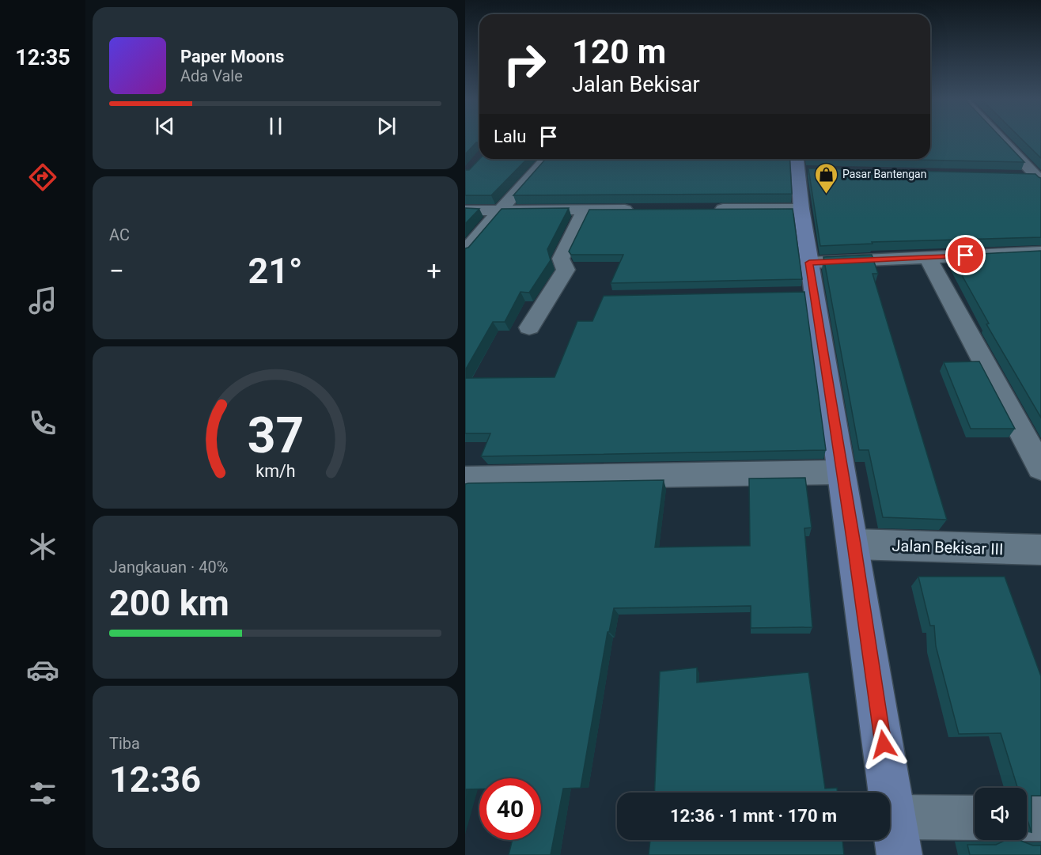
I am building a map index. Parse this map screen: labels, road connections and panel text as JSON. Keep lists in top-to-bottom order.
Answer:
{
  "streets": {
    "street": ["Jalan Bekisar III"]
  },
  "places": {
    "shop": ["Pasar Bantengan"]
  },
  "page": {
    "tabs": "12:35",
    "turn": ["120 m", "Jalan Bekisar"],
    "song": ["Paper Moons", "Ada Vale"],
    "then": "Lalu",
    "tile": [
      "AC",
      ["Jangkauan · 40%", "200 km"],
      ["Tiba", "12:36"]
    ],
    "heat": ["−", "21°", "+"],
    "limit": "40",
    "trip": "12:36 · 1 mnt · 170 m",
    "gauge": ["37", "km/h"]
  }
}
